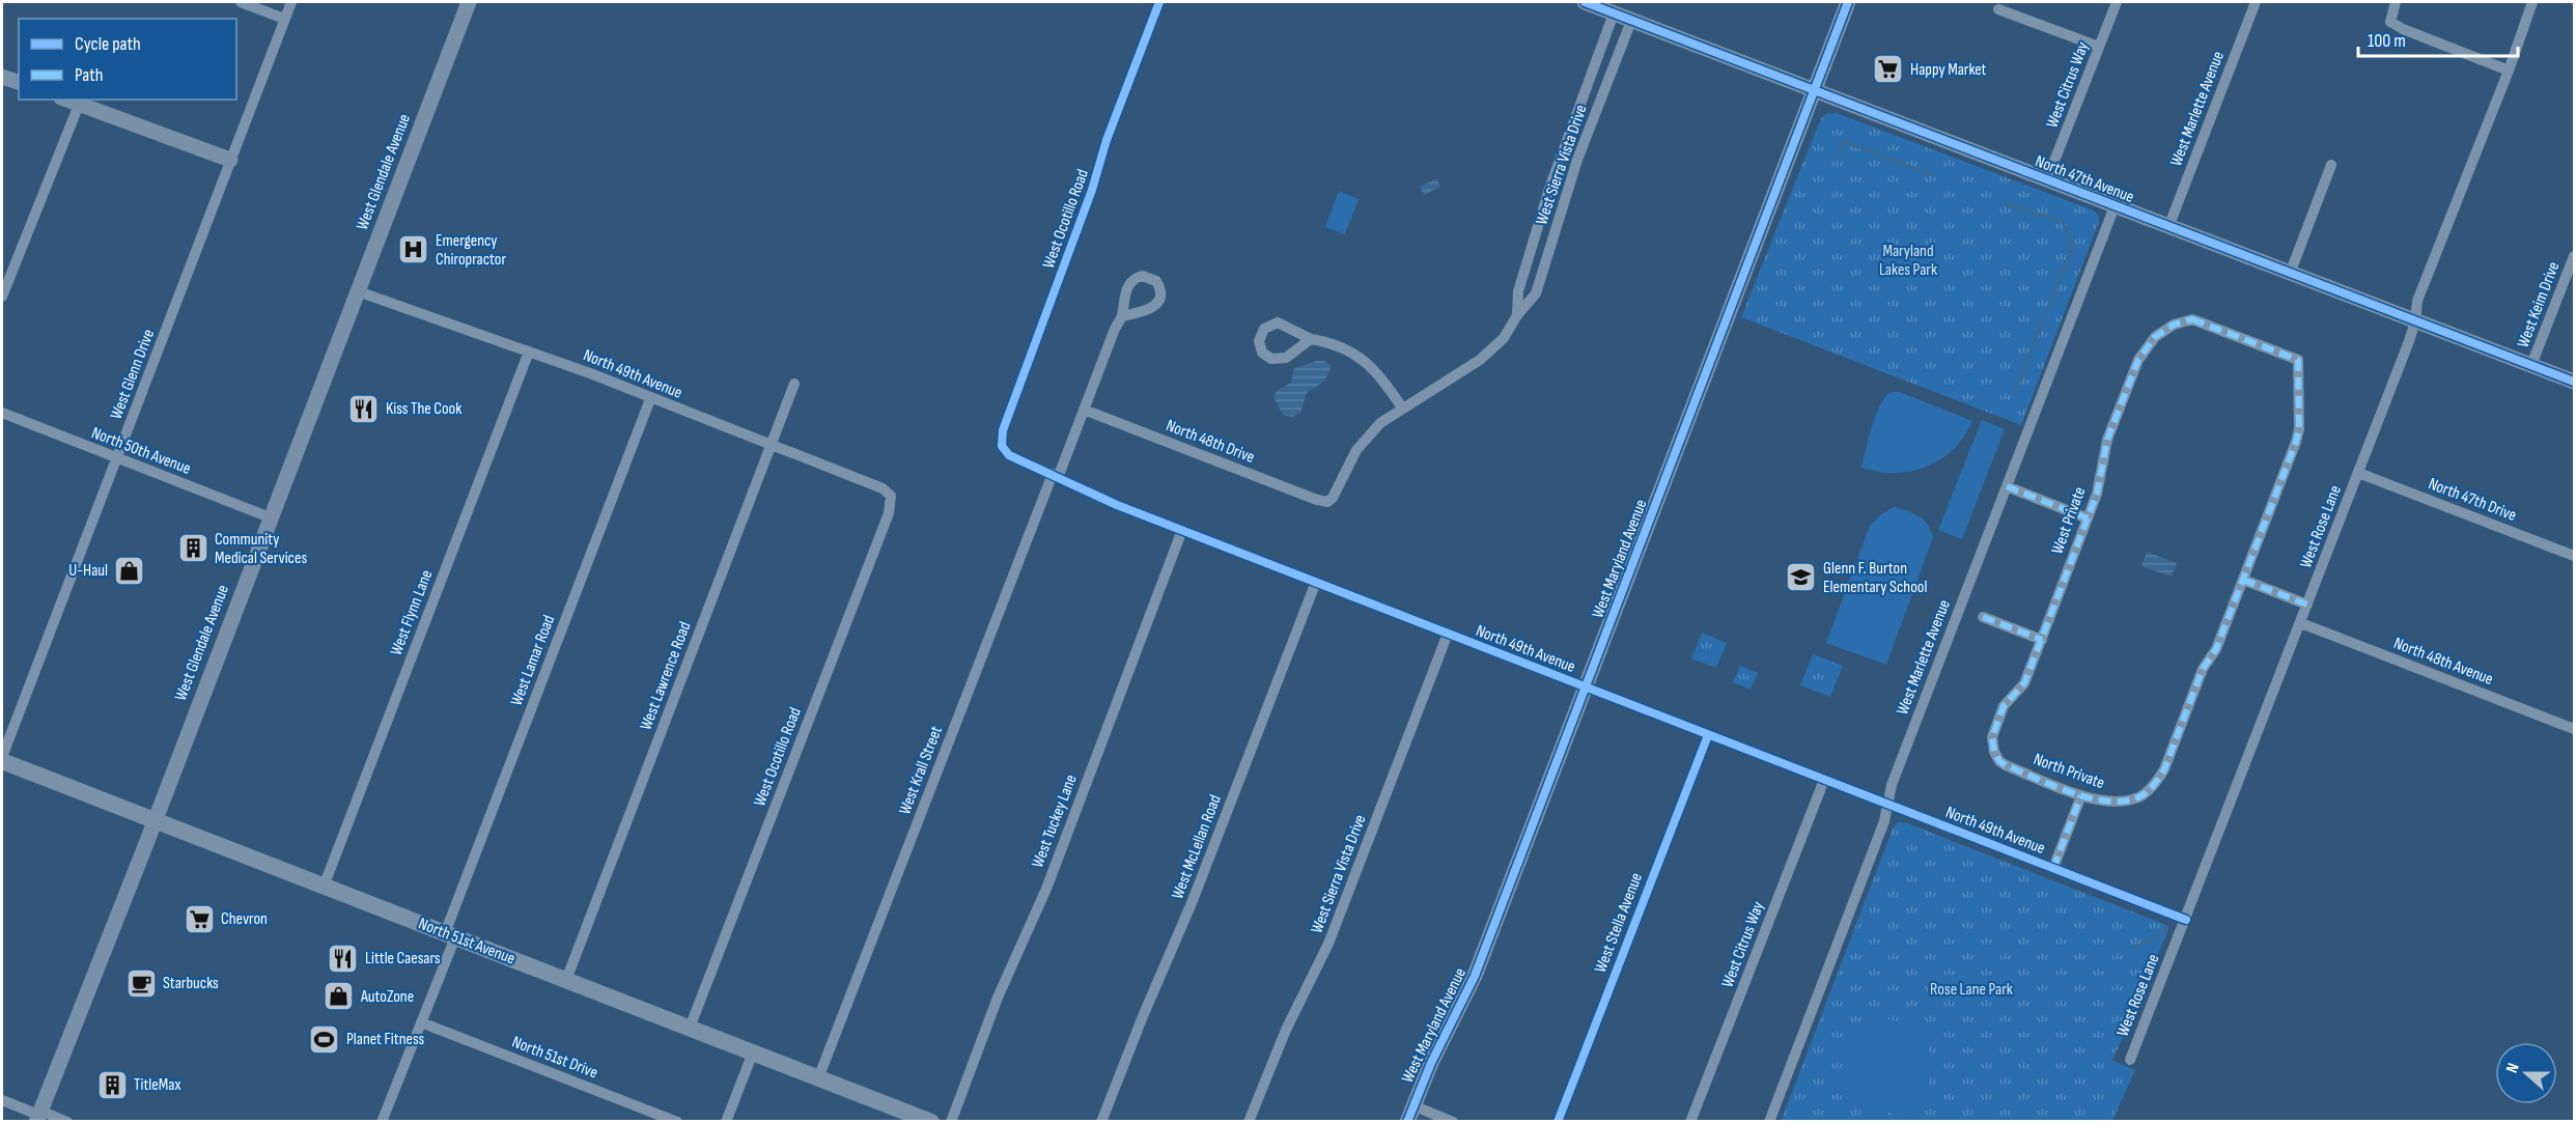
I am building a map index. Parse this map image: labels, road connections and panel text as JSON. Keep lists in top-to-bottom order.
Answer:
{
  "streets": {
    "main road": ["North 51st Avenue"],
    "street": [
      "West Citrus Way",
      "West Marlette Avenue",
      "West Sierra Vista Drive",
      "West Glendale Avenue",
      "North 47th Avenue",
      "West Ocotillo Road",
      "West Keim Drive",
      "West Glenn Drive",
      "North 49th Avenue",
      "North 48th Drive",
      "North 50th Avenue",
      "North 47th Drive",
      "West Private",
      "West Rose Lane",
      "West Maryland Avenue",
      "West Flynn Lane",
      "West Lamar Road",
      "North 48th Avenue",
      "West Lawrence Road",
      "West Krall Street",
      "North Private",
      "West Tuckey Lane",
      "West McLellan Road",
      "West Stella Avenue",
      "North 51st Drive"
    ]
  },
  "crossings": [
    ["West Citrus Way", "North 47th Avenue"],
    ["West Citrus Way", "North 49th Avenue"],
    ["West Marlette Avenue", "North 47th Avenue"],
    ["West Marlette Avenue", "North 49th Avenue"],
    ["West Sierra Vista Drive", "North 47th Avenue"],
    ["West Sierra Vista Drive", "North 49th Avenue"],
    ["West Sierra Vista Drive", "North 48th Drive"],
    ["West Glendale Avenue", "North 49th Avenue"],
    ["West Glendale Avenue", "North 50th Avenue"],
    ["West Glendale Avenue", "North 51st Avenue"],
    ["North 47th Avenue", "West Keim Drive"],
    ["North 47th Avenue", "West Rose Lane"],
    ["North 47th Avenue", "West Maryland Avenue"],
    ["West Ocotillo Road", "North 49th Avenue"],
    ["West Ocotillo Road", "North 51st Avenue"],
    ["West Glenn Drive", "North 50th Avenue"],
    ["West Glenn Drive", "North 51st Avenue"],
    ["North 49th Avenue", "West Rose Lane"],
    ["North 49th Avenue", "West Maryland Avenue"],
    ["North 49th Avenue", "West Flynn Lane"],
    ["North 49th Avenue", "West Lamar Road"],
    ["North 49th Avenue", "West Lawrence Road"],
    ["North 49th Avenue", "West Krall Street"],
    ["North 49th Avenue", "West Tuckey Lane"],
    ["North 49th Avenue", "West McLellan Road"],
    ["North 49th Avenue", "West Stella Avenue"],
    ["North 48th Drive", "West Krall Street"],
    ["North 47th Drive", "West Rose Lane"],
    ["West Private", "North Private"],
    ["West Rose Lane", "North 48th Avenue"],
    ["West Flynn Lane", "North 51st Avenue"],
    ["West Lamar Road", "North 51st Avenue"],
    ["West Lamar Road", "North 51st Drive"],
    ["West Lawrence Road", "North 51st Avenue"],
    ["West Krall Street", "North 51st Avenue"]
  ],
  "parks": ["Maryland Lakes Park", "Rose Lane Park"],
  "places": {
    "supermarket": ["Happy Market", "Chevron"],
    "hospital": ["Emergency Chiropractor"],
    "restaurant": ["Kiss The Cook", "Little Caesars"],
    "building": ["Community Medical Services", "TitleMax"],
    "shop": ["U-Haul", "AutoZone"],
    "school or university": ["Glenn F. Burton Elementary School"],
    "cafe": ["Starbucks"],
    "sports": ["Planet Fitness"]
  },
  "legend": ["Cycle path", "Path"],
  "scale_bar": "100 m",
  "north": "left"
}
